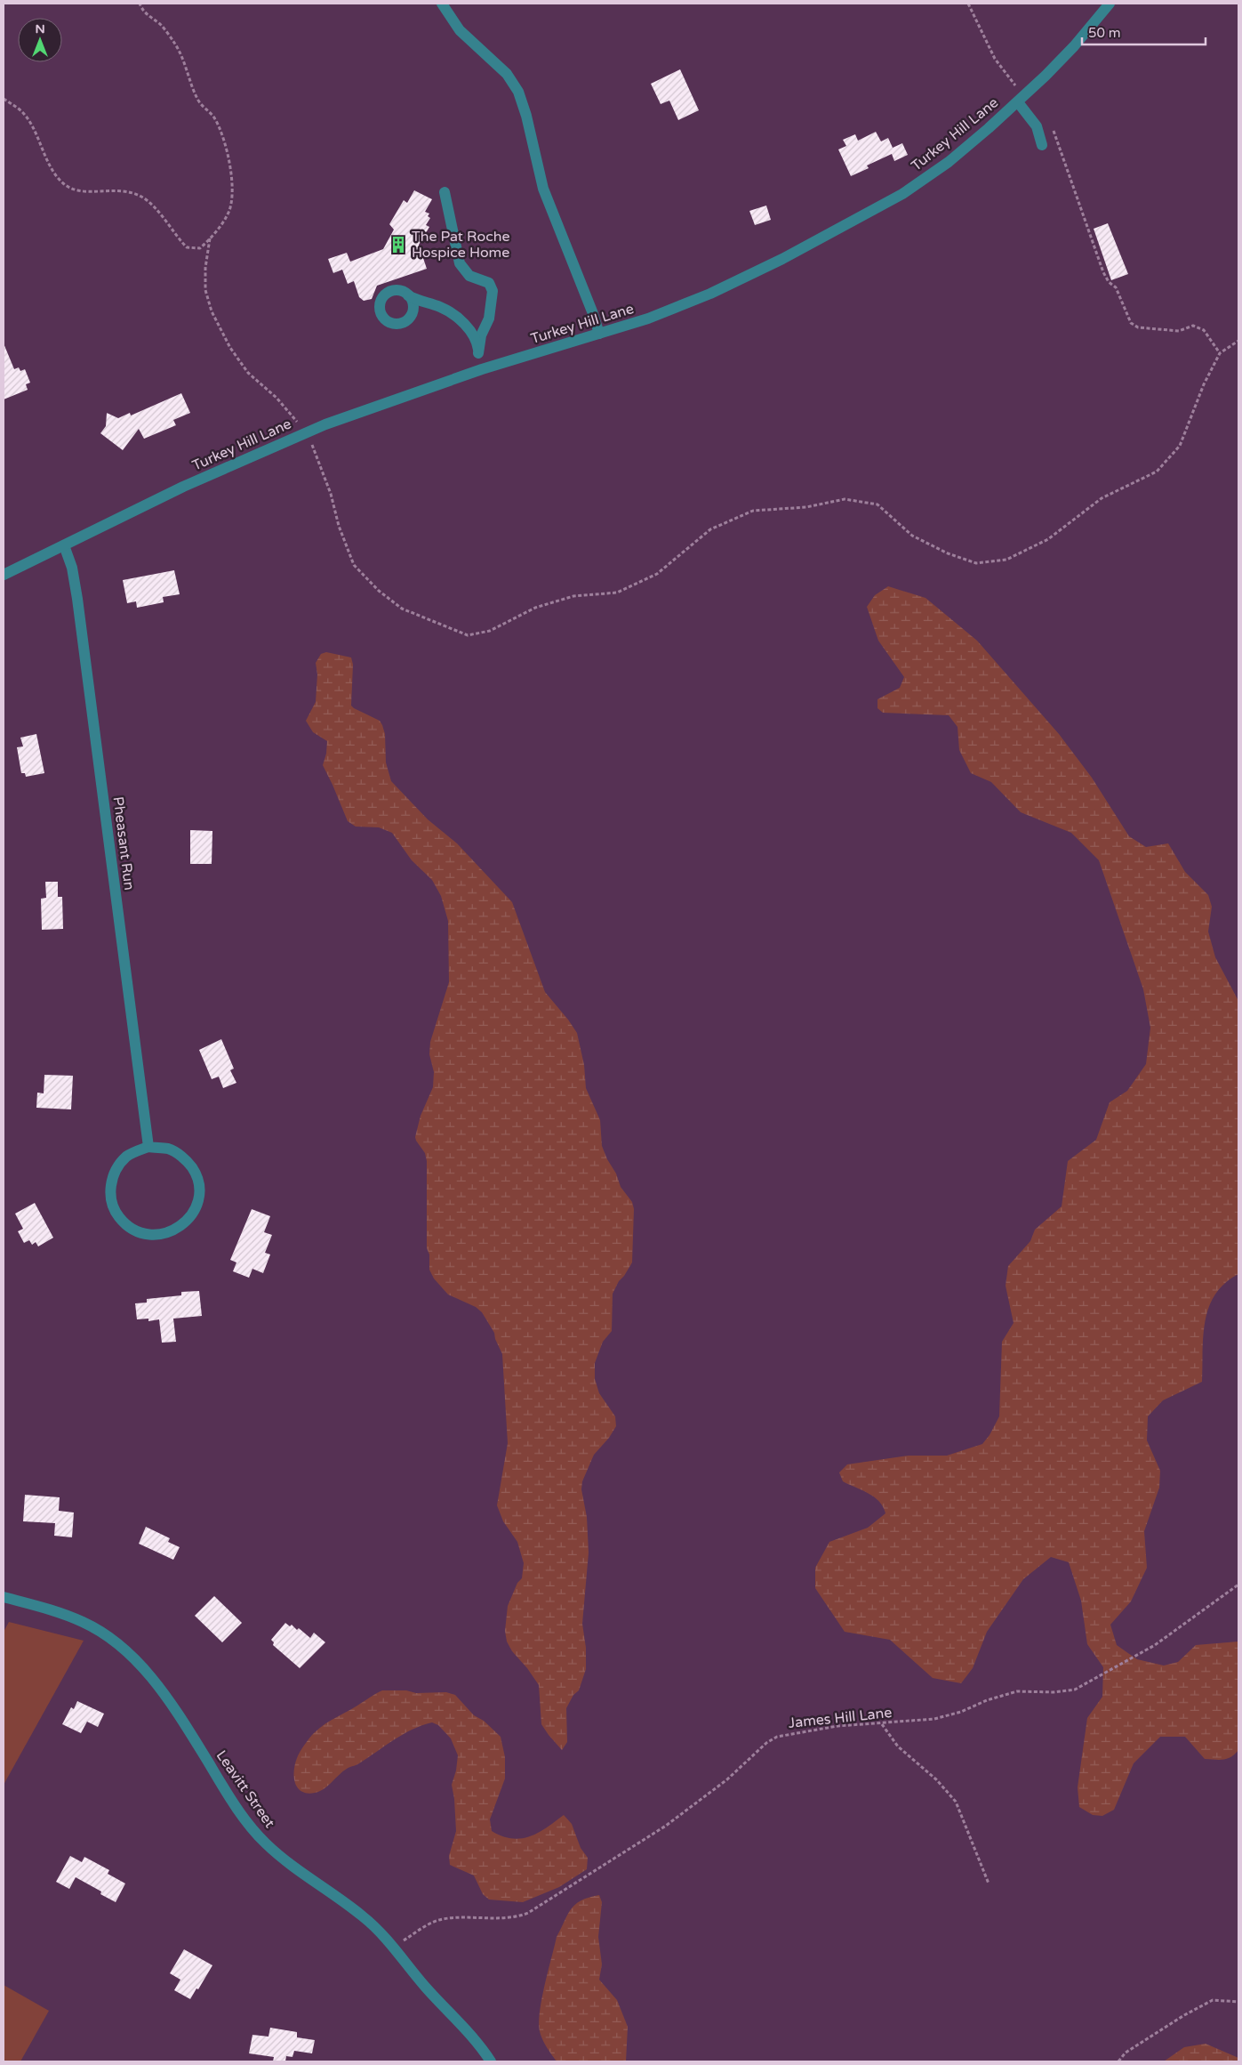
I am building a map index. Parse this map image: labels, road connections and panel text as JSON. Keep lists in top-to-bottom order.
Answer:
{
  "streets": {
    "street": ["Turkey Hill Lane", "Pheasant Run", "Leavitt Street"],
    "path": ["James Hill Lane"]
  },
  "crossings": [
    ["Turkey Hill Lane", "Pheasant Run"],
    ["James Hill Lane", "Leavitt Street"]
  ],
  "places": {
    "building": ["The Pat Roche Hospice Home"]
  },
  "scale_bar": "50 m",
  "north": "top"
}
